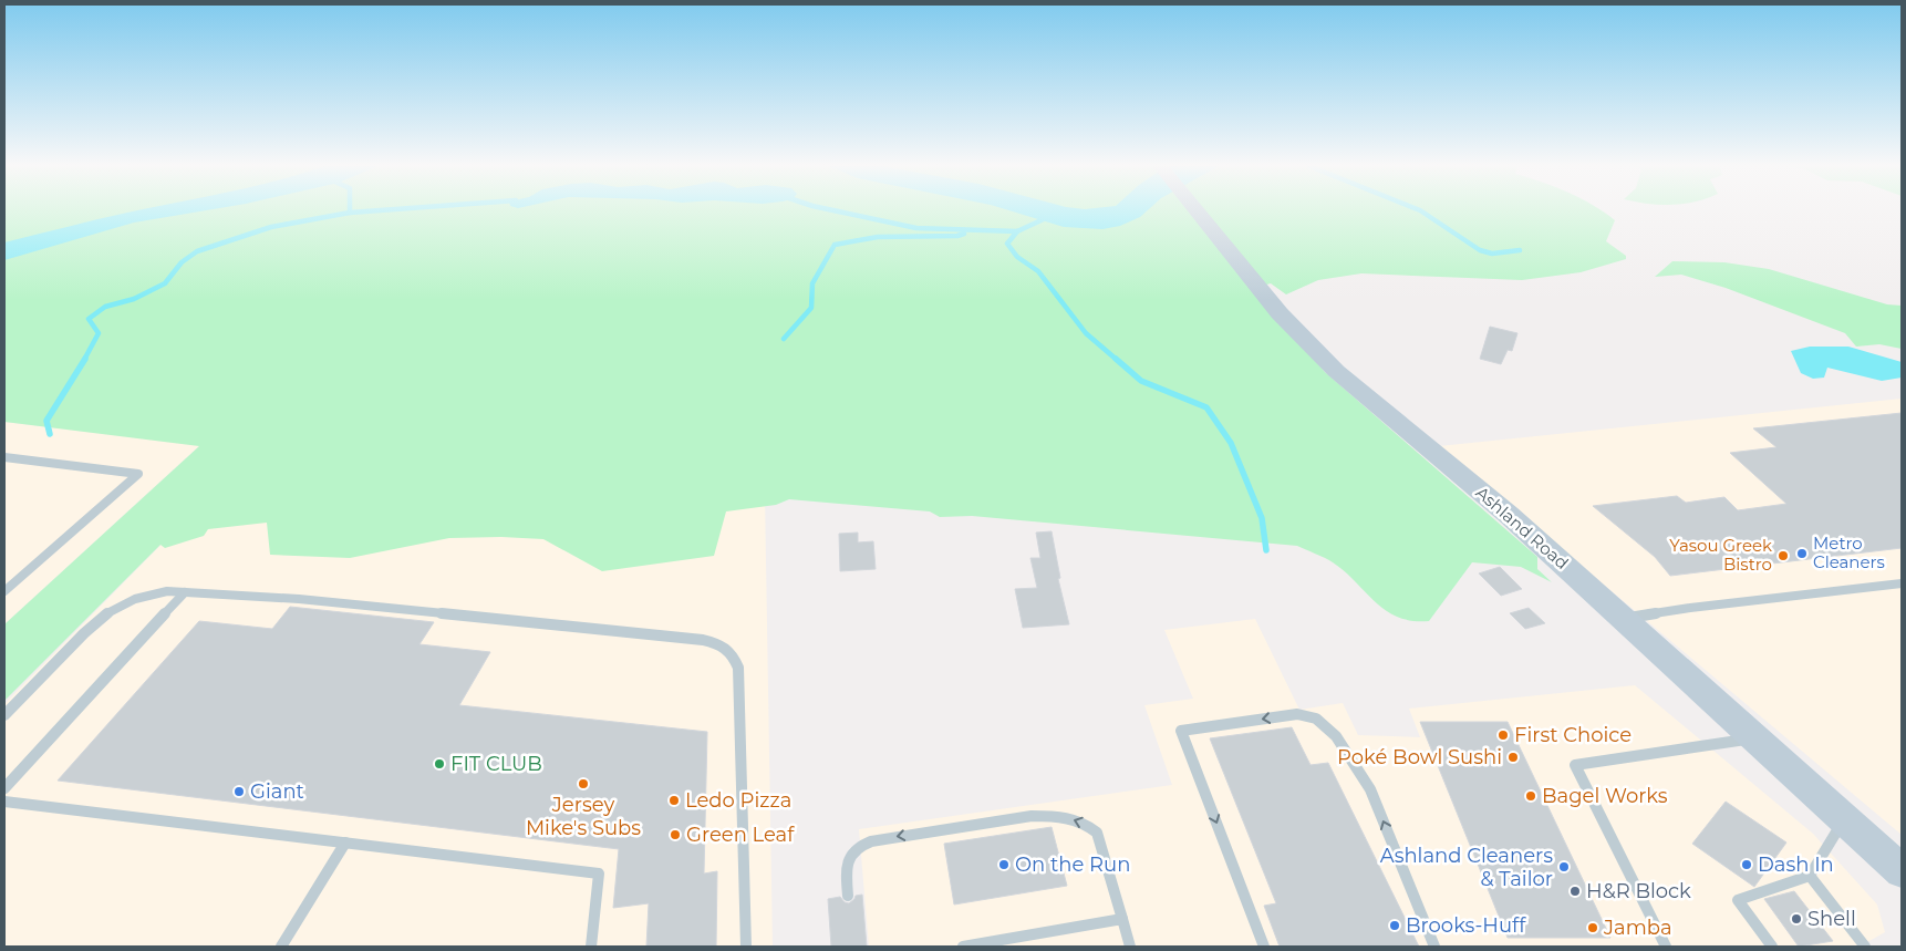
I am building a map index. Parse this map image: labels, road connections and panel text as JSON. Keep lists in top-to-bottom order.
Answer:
{
  "streets": {
    "main road": ["Ashland Road"]
  },
  "places": [
    "Metro Cleaners",
    "Yasou Greek Bistro",
    "First Choice",
    "Poké Bowl Sushi",
    "FIT CLUB",
    "Jersey Mike's Subs",
    "Giant",
    "Bagel Works",
    "Ledo Pizza",
    "Green Leaf",
    "On the Run",
    "Dash In",
    "Ashland Cleaners & Tailor",
    "H&R Block",
    "Shell",
    "Brooks-Huff",
    "Jamba"
  ]
}
